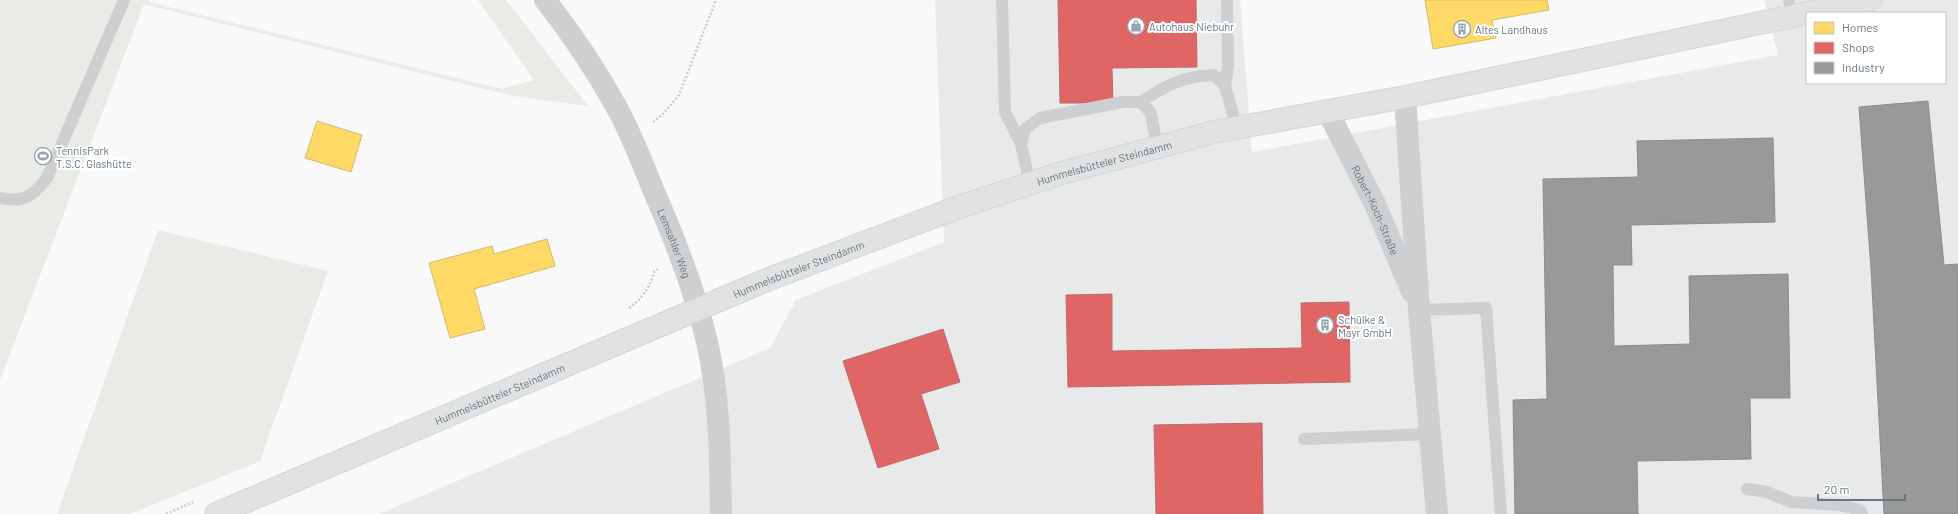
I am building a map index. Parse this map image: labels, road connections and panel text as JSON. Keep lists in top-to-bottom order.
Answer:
{
  "streets": {
    "street": ["Hummelsbütteler Steindamm", "Robert-Koch-Straße", "Lemsahler Weg"]
  },
  "crossings": [
    ["Hummelsbütteler Steindamm", "Robert-Koch-Straße"],
    ["Hummelsbütteler Steindamm", "Lemsahler Weg"]
  ],
  "places": {
    "shop": ["Autohaus Niebuhr"],
    "building": ["Altes Landhaus", "Schülke & Mayr GmbH"],
    "sports": ["TennisPark T.S.C. Glashütte"]
  },
  "legend": ["Homes", "Shops", "Industry"],
  "scale_bar": "20 m"
}
